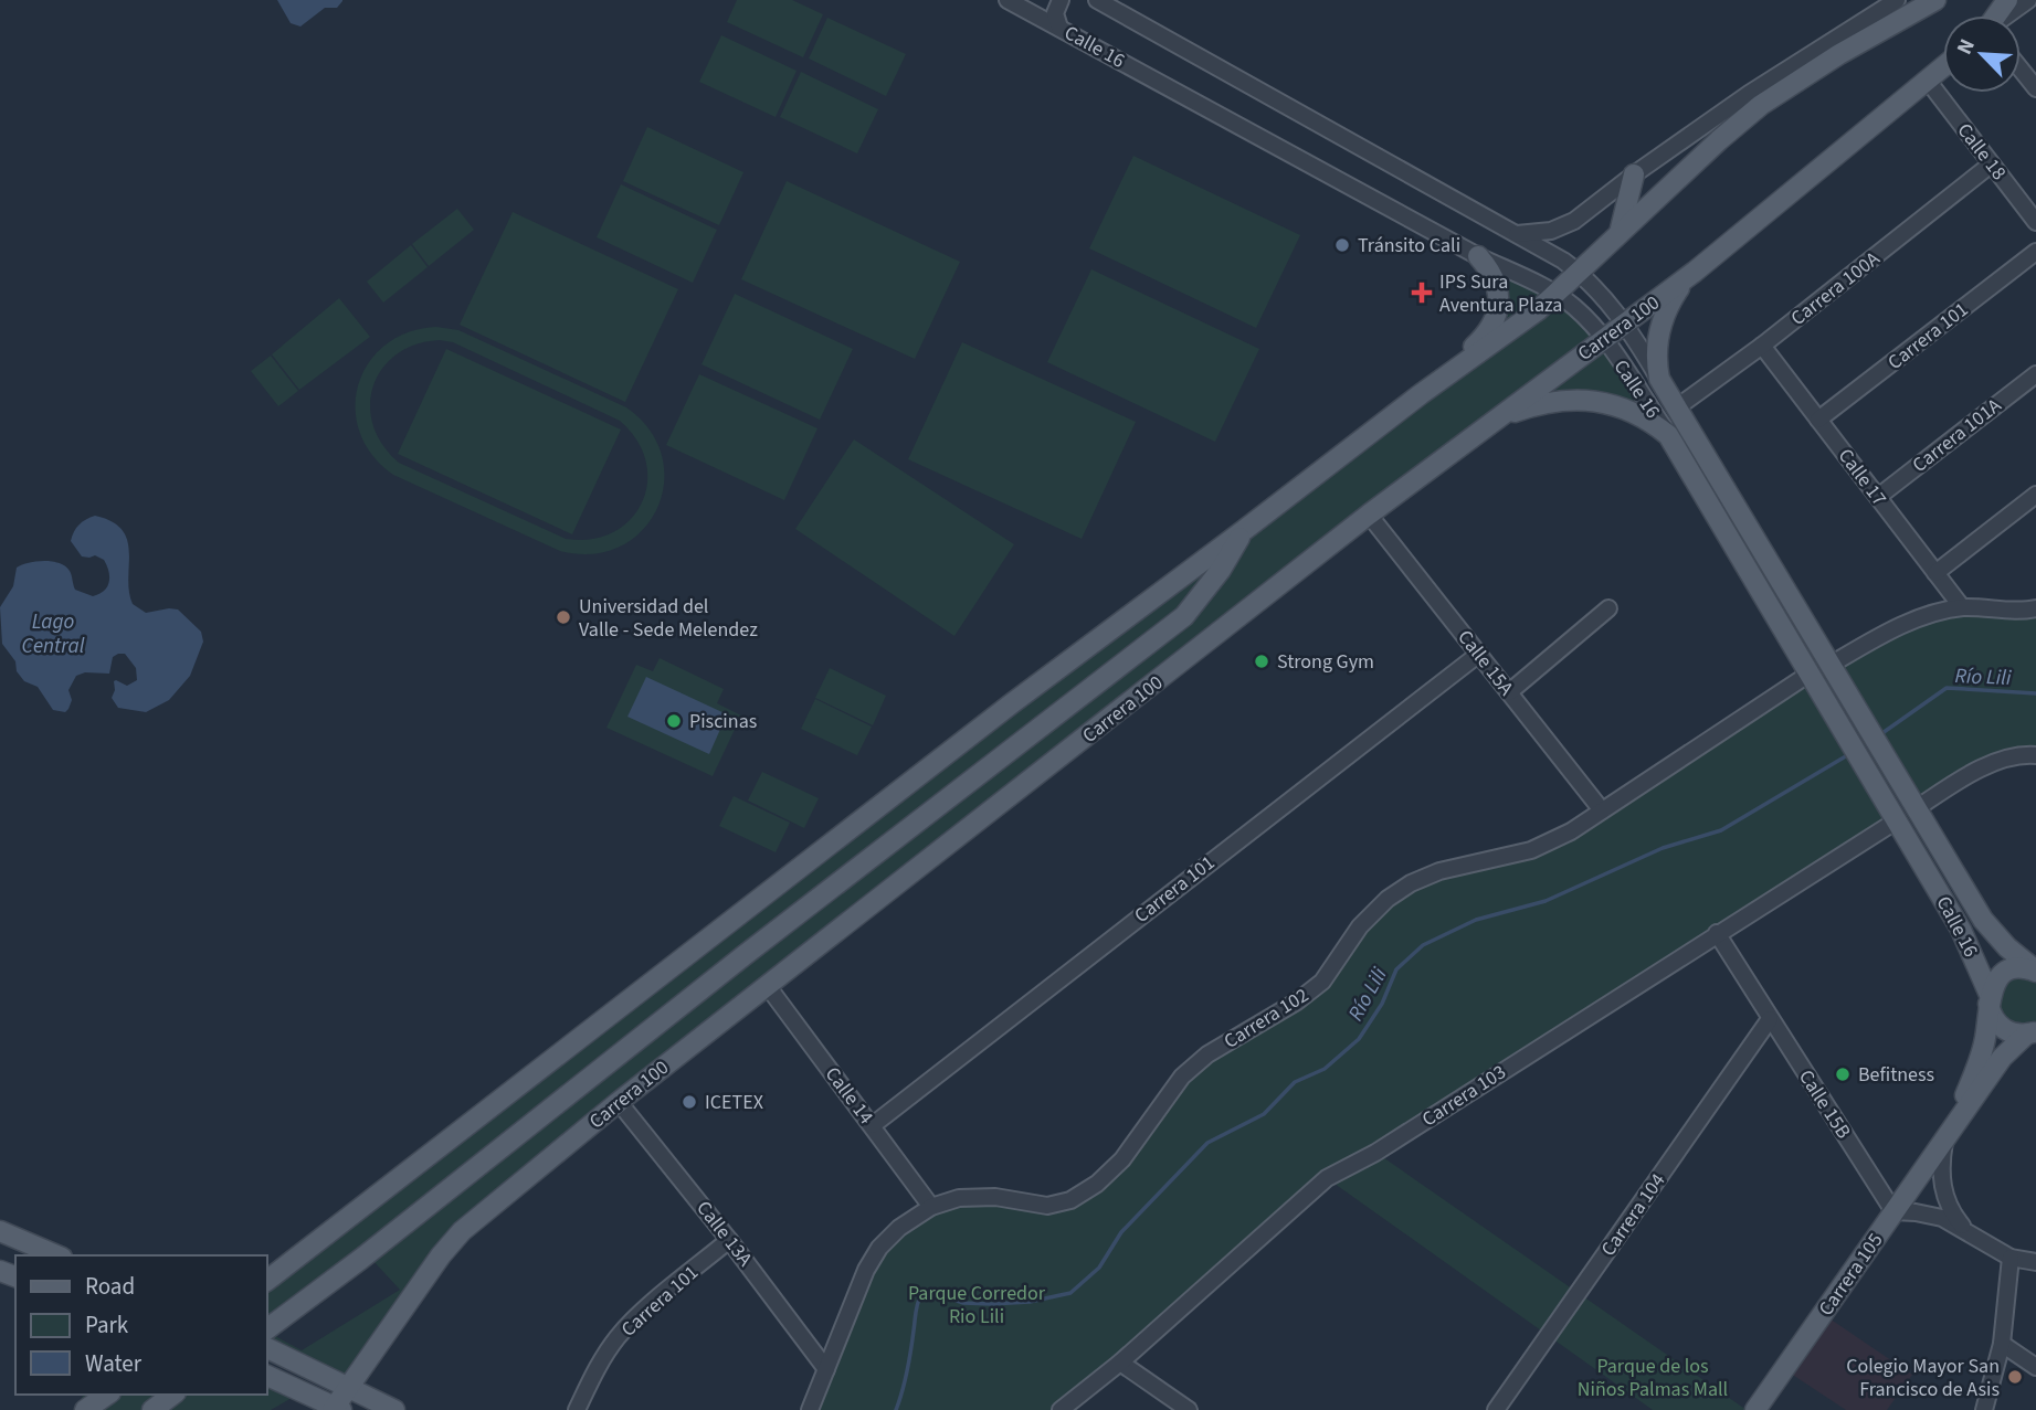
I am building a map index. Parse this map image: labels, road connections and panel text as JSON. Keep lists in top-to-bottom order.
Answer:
{
  "streets": {
    "main road": ["Calle 16", "Carrera 100", "Carrera 105"],
    "street": [
      "Calle 18",
      "Carrera 100A",
      "Carrera 101",
      "Carrera 101A",
      "Calle 17",
      "Calle 15A",
      "Carrera 102",
      "Calle 14",
      "Carrera 103",
      "Calle 15B",
      "Carrera 104",
      "Calle 13A"
    ]
  },
  "crossings": [
    ["Calle 16", "Carrera 100A"],
    ["Calle 16", "Carrera 100"],
    ["Calle 16", "Carrera 102"],
    ["Calle 16", "Carrera 103"],
    ["Calle 16", "Carrera 105"],
    ["Calle 18", "Carrera 100A"],
    ["Calle 18", "Carrera 100"],
    ["Carrera 100A", "Calle 17"],
    ["Carrera 100", "Calle 15A"],
    ["Carrera 100", "Calle 14"],
    ["Carrera 100", "Calle 13A"],
    ["Carrera 101", "Calle 17"],
    ["Carrera 101", "Calle 15A"],
    ["Carrera 101", "Calle 14"],
    ["Carrera 101", "Calle 13A"],
    ["Carrera 101A", "Calle 17"],
    ["Calle 15A", "Carrera 102"],
    ["Carrera 102", "Calle 14"],
    ["Carrera 102", "Calle 13A"],
    ["Carrera 103", "Calle 15B"],
    ["Calle 15B", "Carrera 104"],
    ["Calle 15B", "Carrera 105"]
  ],
  "water": ["Lago Central", "Río Lili"],
  "parks": ["Parque Corredor Rio Lili", "Parque de los Niños Palmas Mall"],
  "places": {
    "other": [
      "Tránsito Cali",
      "Universidad del Valle - Sede Melendez",
      "Strong Gym",
      "Piscinas",
      "Befitness",
      "ICETEX",
      "Colegio Mayor San Francisco de Asis"
    ],
    "health": ["IPS Sura Aventura Plaza"]
  },
  "legend": ["Road", "Park", "Water"],
  "north": "top left"
}
